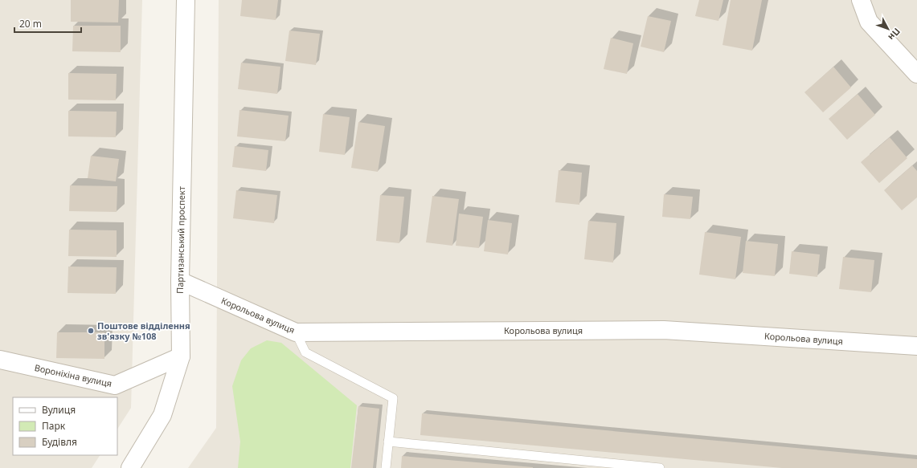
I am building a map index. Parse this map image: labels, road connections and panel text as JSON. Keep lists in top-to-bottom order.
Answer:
{
  "streets": {
    "street": ["Партизанський проспект", "Корольова вулиця", "Вороніхіна вулиця"]
  },
  "crossings": [
    ["Партизанський проспект", "Корольова вулиця"],
    ["Партизанський проспект", "Вороніхіна вулиця"]
  ],
  "places": ["Поштове відділення зв'язку №108"],
  "legend": ["Вулиця", "Парк", "Будівля"],
  "scale_bar": "20 m",
  "north": "bottom right"
}
